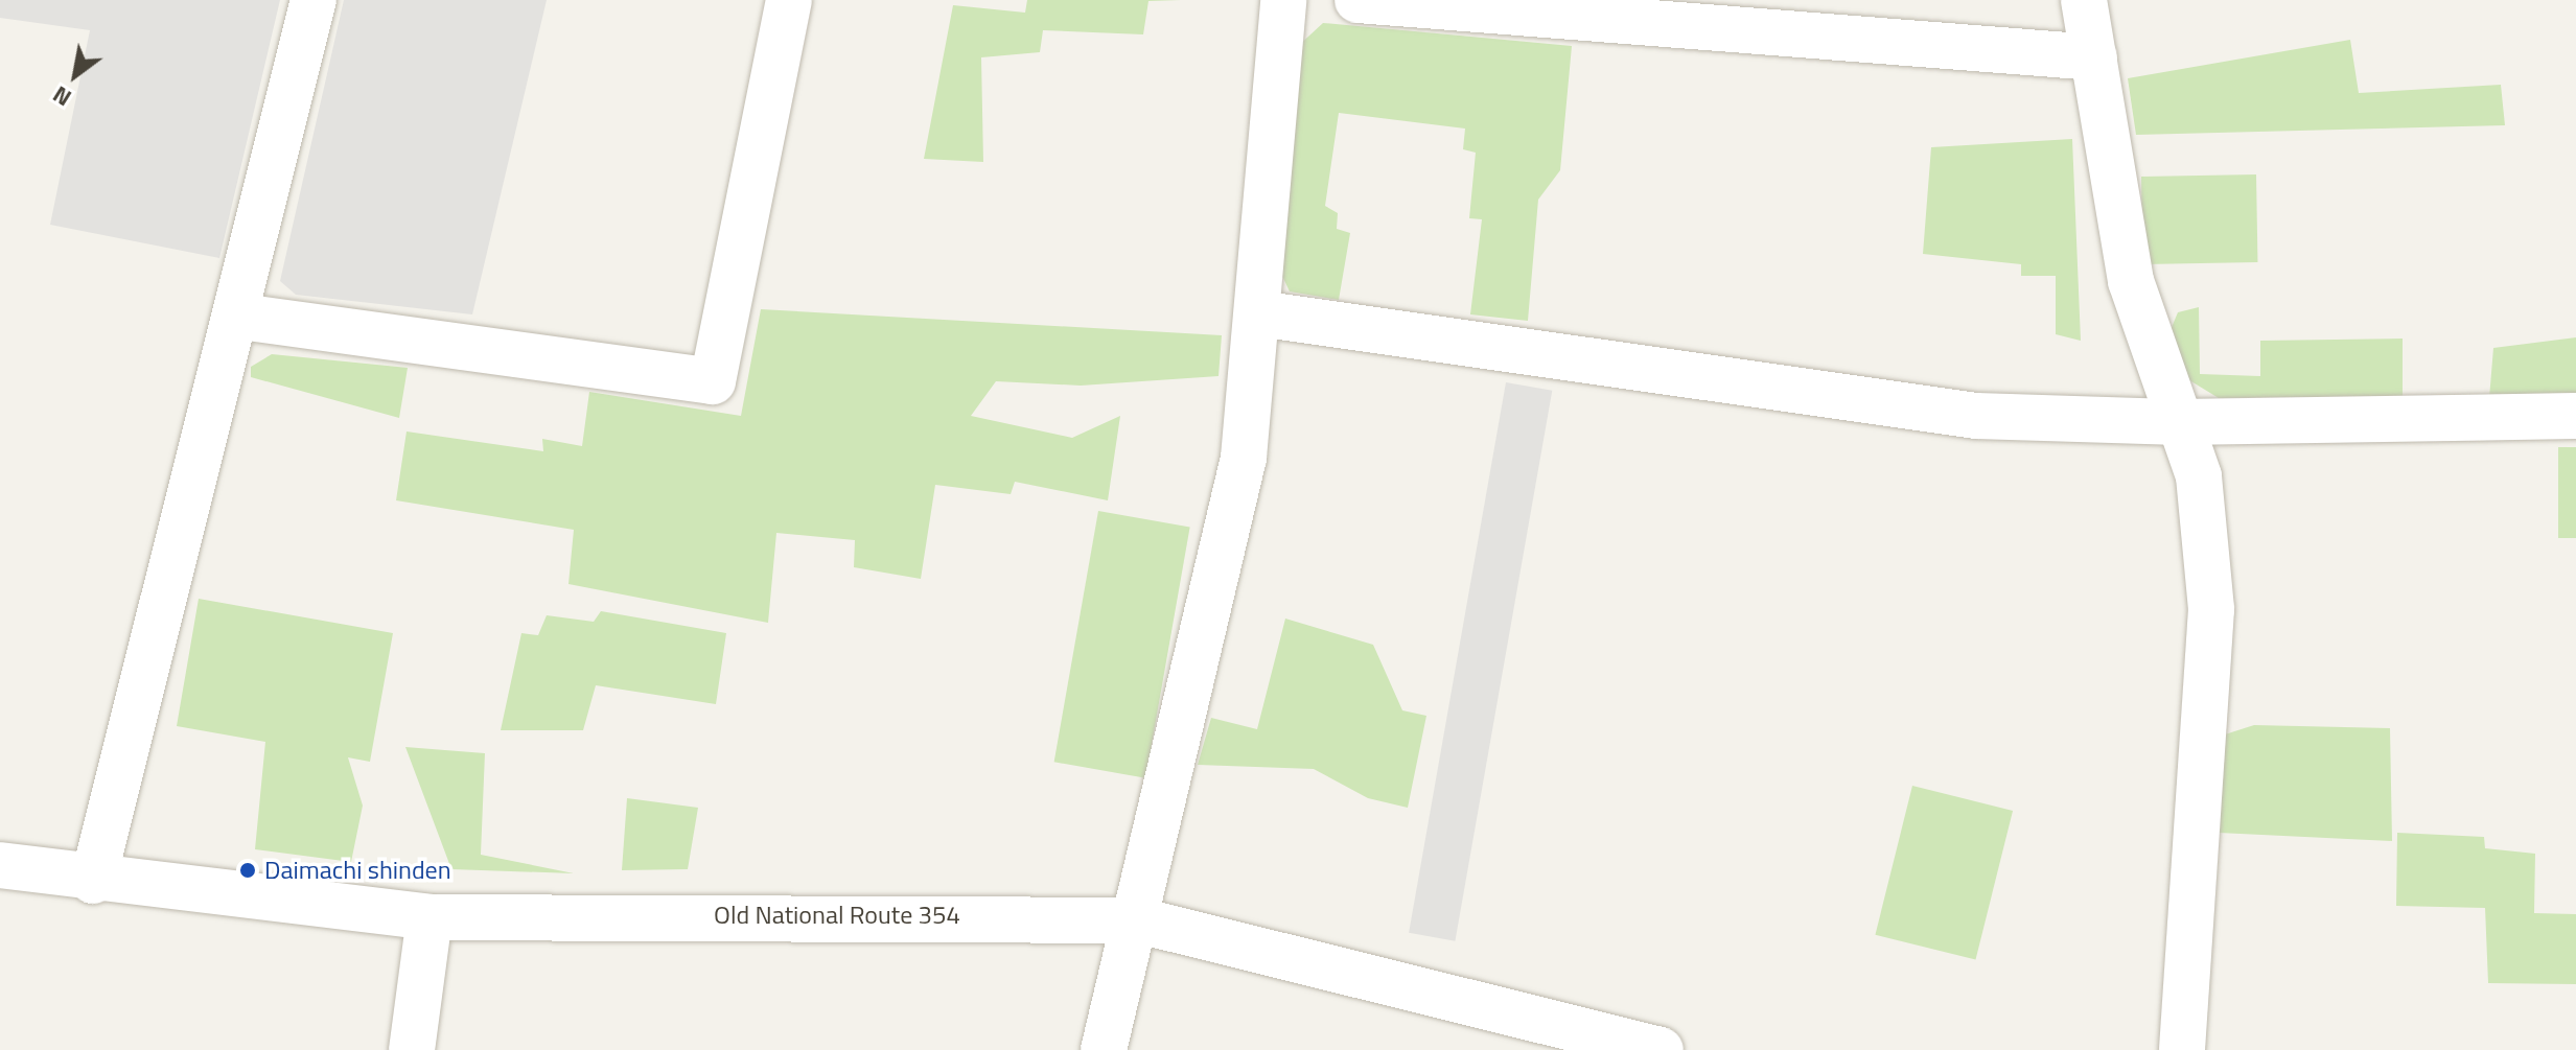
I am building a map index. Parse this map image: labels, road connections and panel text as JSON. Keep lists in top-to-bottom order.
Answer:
{
  "streets": {
    "street": ["Old National Route 354"]
  },
  "places": ["Daimachi shinden"],
  "north": "bottom left"
}
